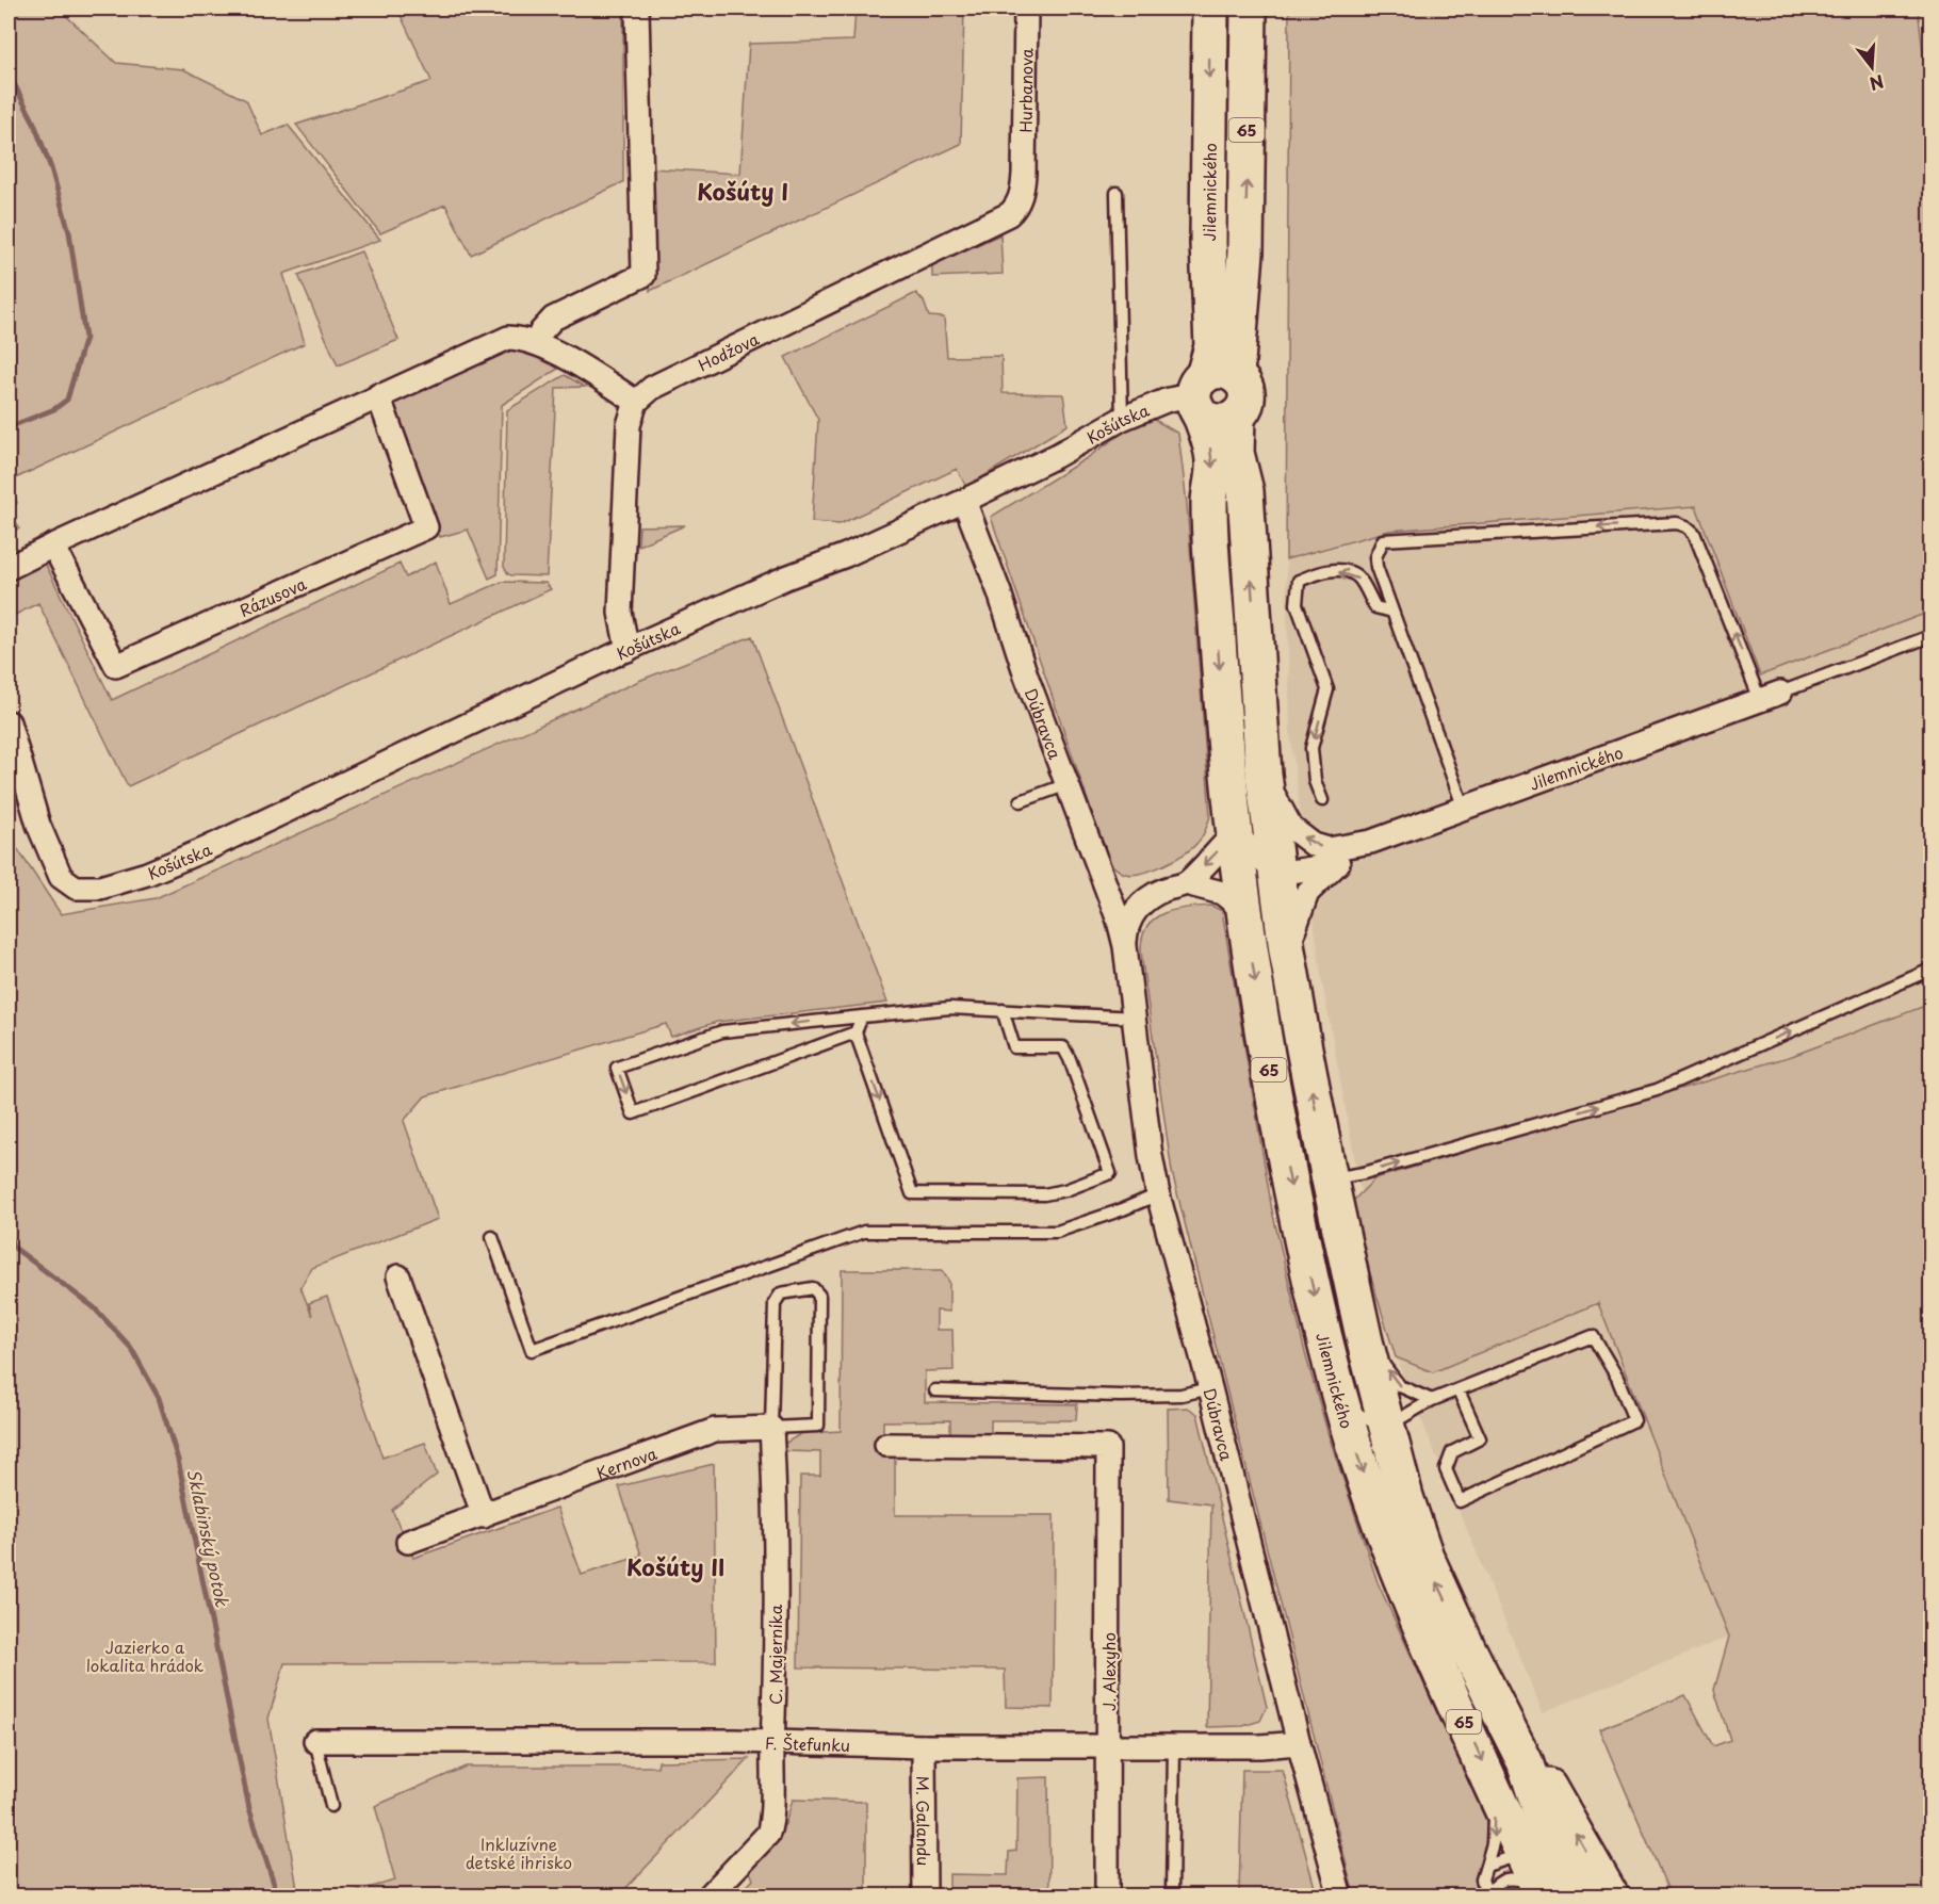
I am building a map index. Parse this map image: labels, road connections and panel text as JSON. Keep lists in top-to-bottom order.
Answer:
{
  "streets": {
    "main road": ["65", "Jilemnického"],
    "street": [
      "Hurbanova",
      "Hodžova",
      "Košútska",
      "Rázusova",
      "Dúbravca",
      "Kernova",
      "C. Majerníka",
      "J. Alexyho",
      "F. Štefunku",
      "M. Galandu"
    ]
  },
  "crossings": [
    ["Hurbanova", "Hodžova"],
    ["Jilemnického", "Košútska"],
    ["Jilemnického", "Dúbravca"],
    ["Košútska", "Dúbravca"],
    ["Dúbravca", "F. Štefunku"],
    ["Kernova", "C. Majerníka"],
    ["C. Majerníka", "F. Štefunku"],
    ["J. Alexyho", "F. Štefunku"],
    ["F. Štefunku", "M. Galandu"]
  ],
  "districts": ["Košúty I", "Košúty II"],
  "water": ["Sklabinský potok"],
  "parks": ["Jazierko a lokalita hrádok", "Inkluzívne detské ihrisko"],
  "north": "bottom"
}
